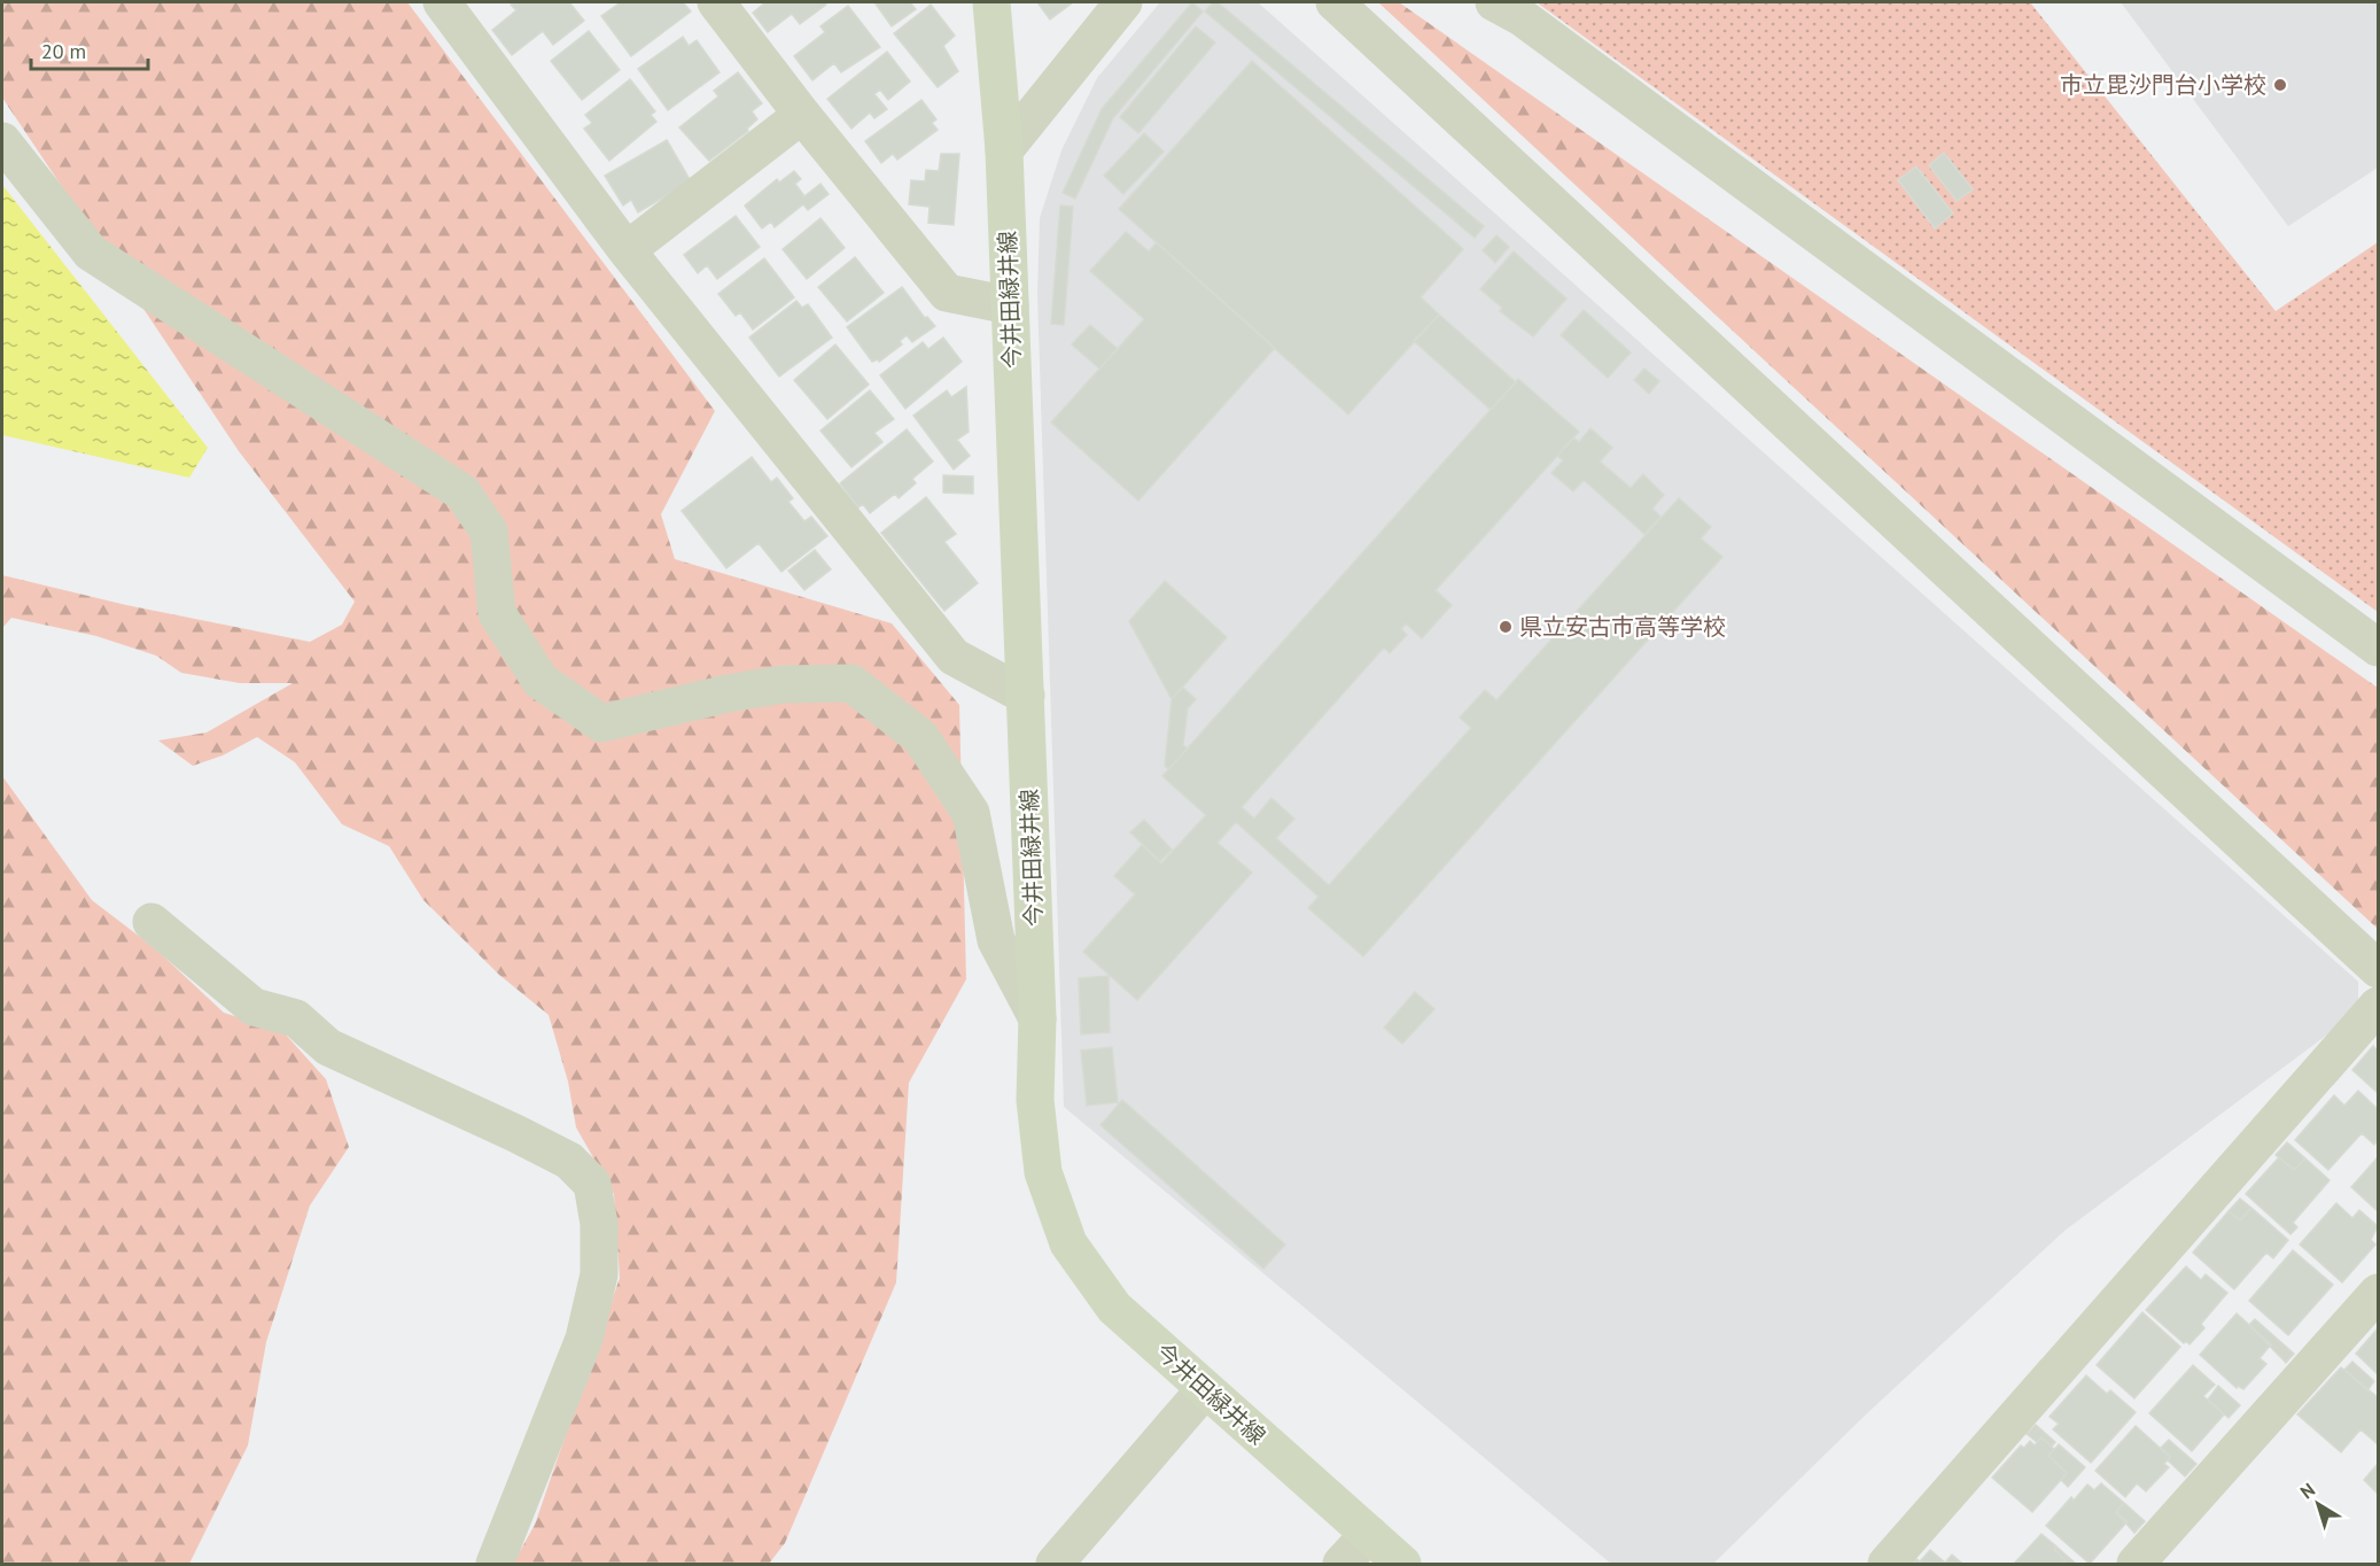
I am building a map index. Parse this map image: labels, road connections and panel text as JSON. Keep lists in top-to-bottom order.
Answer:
{
  "streets": {
    "main road": ["今井田緑井線"]
  },
  "places": ["市立毘沙門台小学校", "県立安古市高等学校"],
  "scale_bar": "20 m",
  "north": "top left"
}
